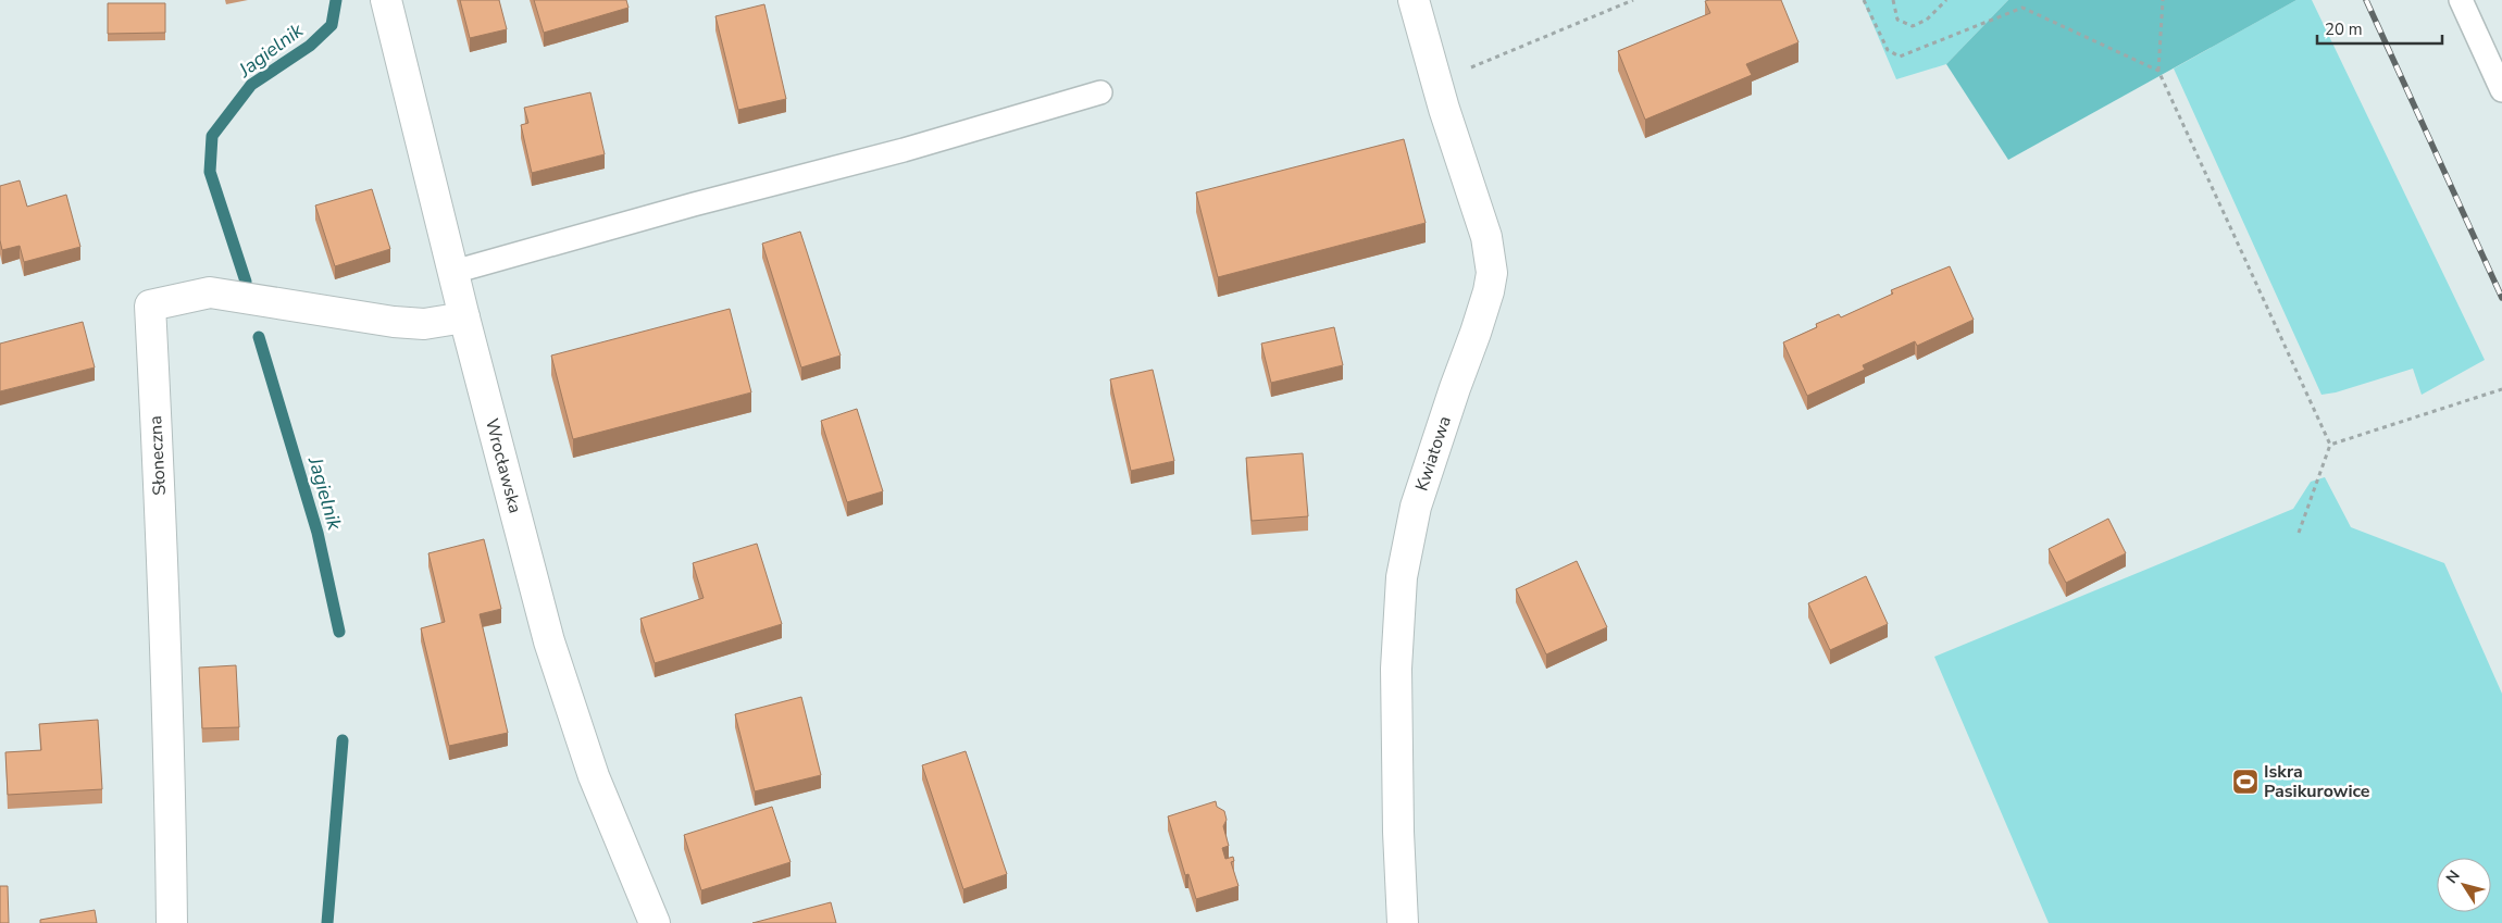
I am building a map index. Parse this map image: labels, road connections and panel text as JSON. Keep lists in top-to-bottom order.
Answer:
{
  "streets": {
    "street": ["Kwiatowa", "Słoneczna", "Wrocławska"]
  },
  "crossings": [
    ["Słoneczna", "Wrocławska"]
  ],
  "water": ["Jagielnik"],
  "places": {
    "sports": ["Iskra Pasikurowice"]
  },
  "scale_bar": "20 m",
  "north": "top left"
}
